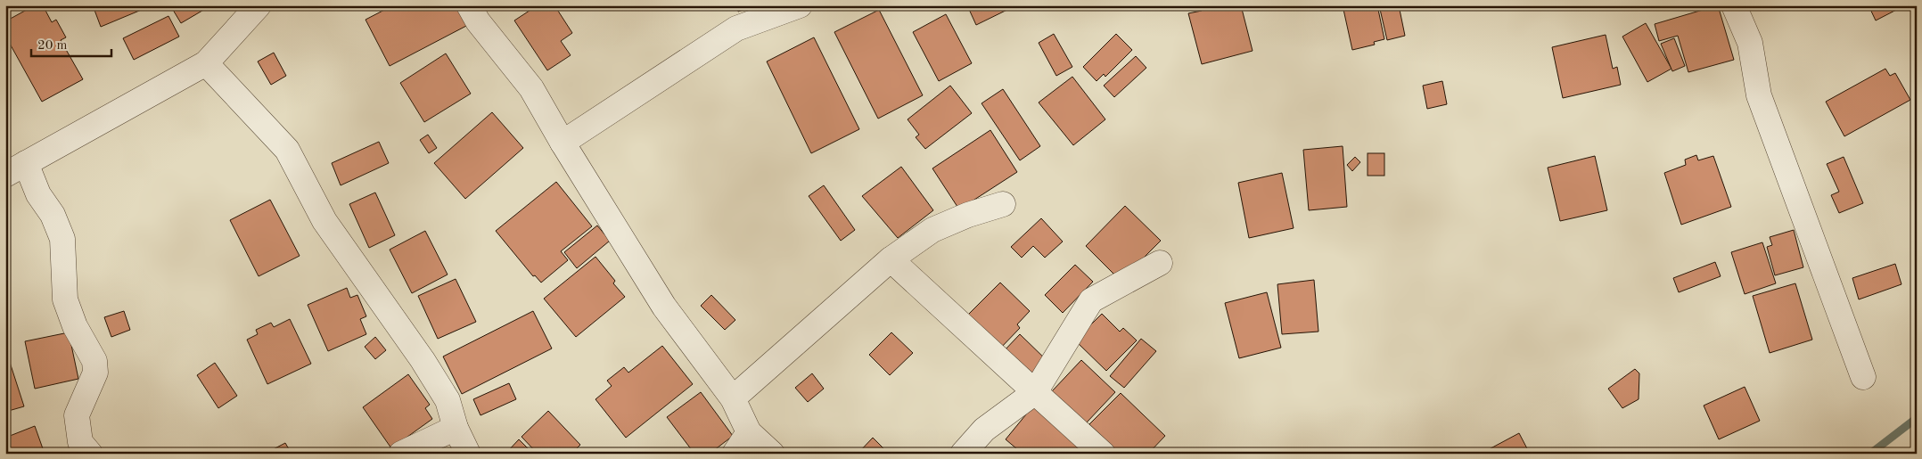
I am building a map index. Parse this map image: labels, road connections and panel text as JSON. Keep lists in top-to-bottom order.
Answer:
{
  "scale_bar": "20 m"
}
